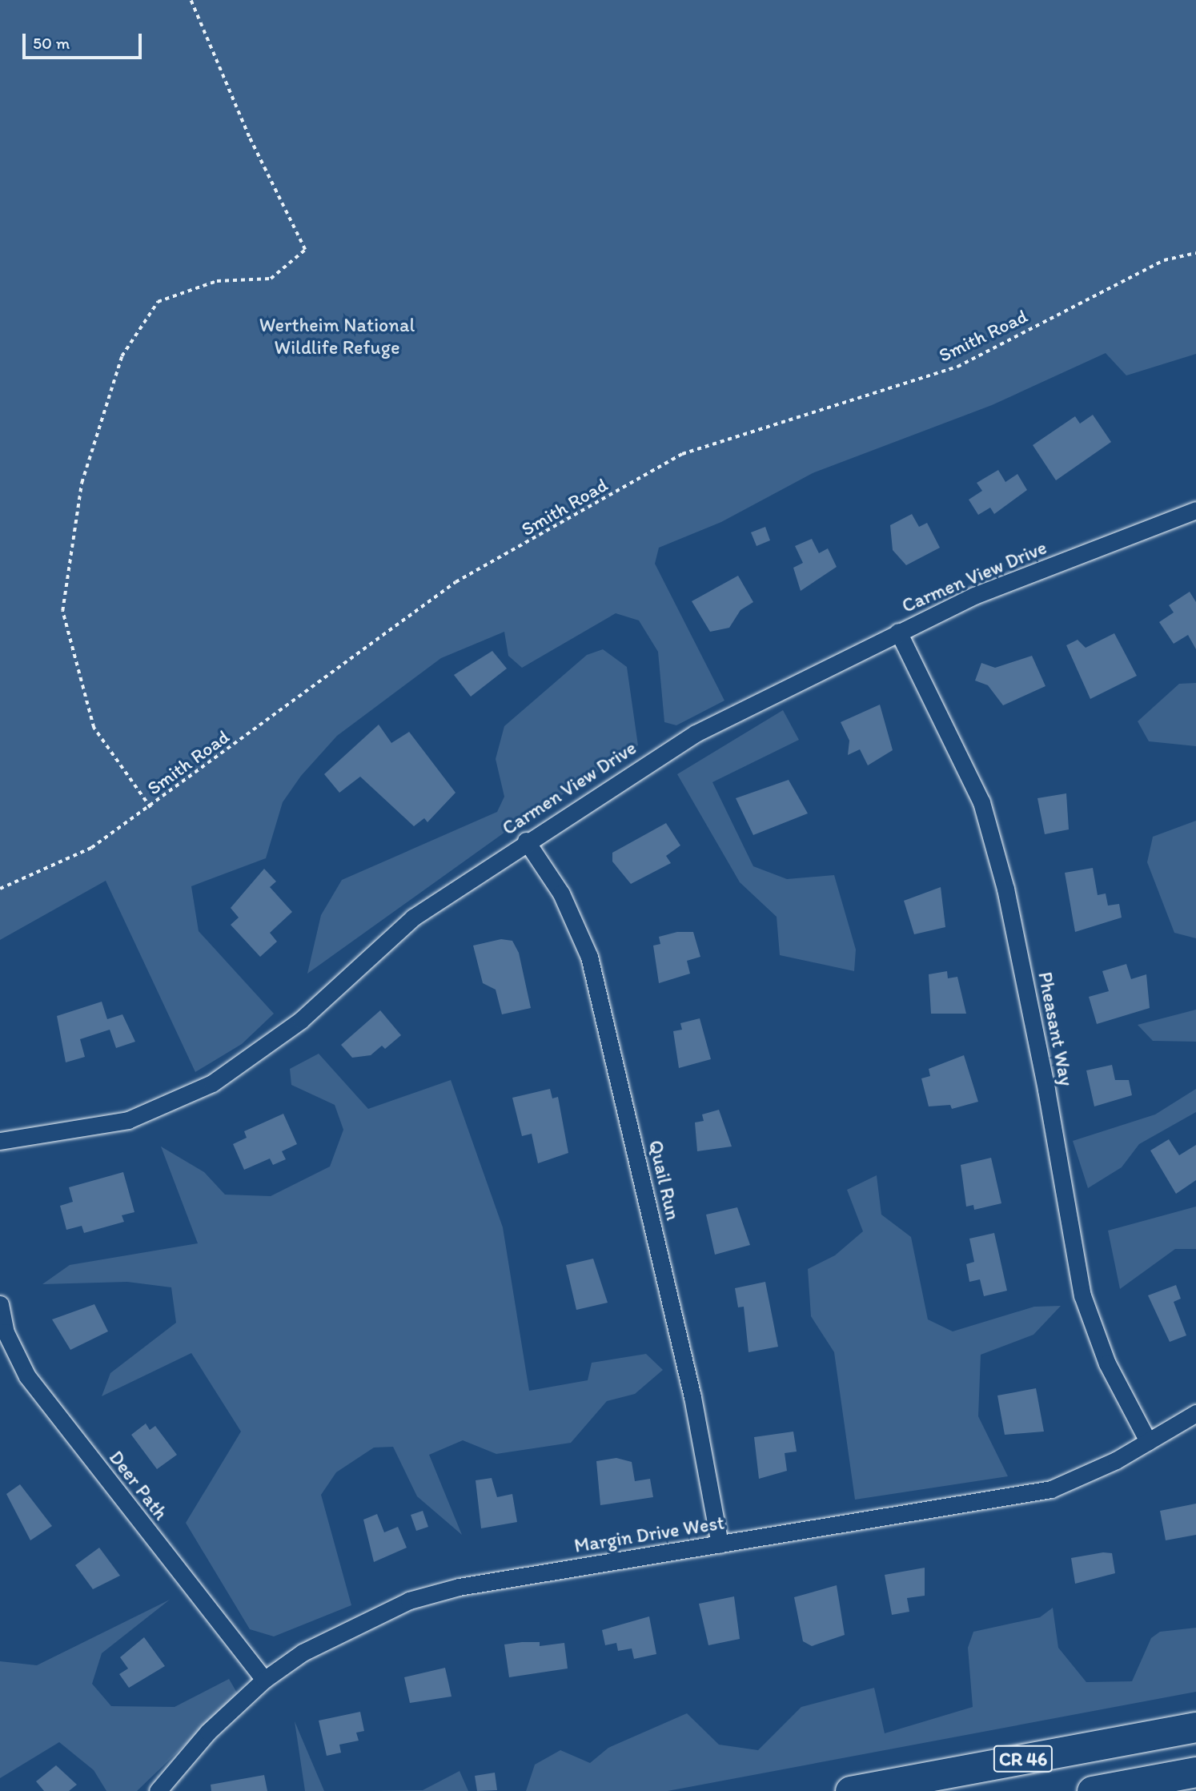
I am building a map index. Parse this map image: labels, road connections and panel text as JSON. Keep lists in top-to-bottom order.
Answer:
{
  "streets": {
    "highway": ["CR 46"],
    "street": [
      "Carmen View Drive",
      "Pheasant Way",
      "Quail Run",
      "Deer Path",
      "Margin Drive West"
    ],
    "path": ["Smith Road"]
  },
  "crossings": [
    ["Carmen View Drive", "Pheasant Way"],
    ["Carmen View Drive", "Quail Run"],
    ["Pheasant Way", "Margin Drive West"],
    ["Quail Run", "Margin Drive West"],
    ["Deer Path", "Margin Drive West"]
  ],
  "parks": ["Wertheim National Wildlife Refuge"],
  "scale_bar": "50 m"
}
